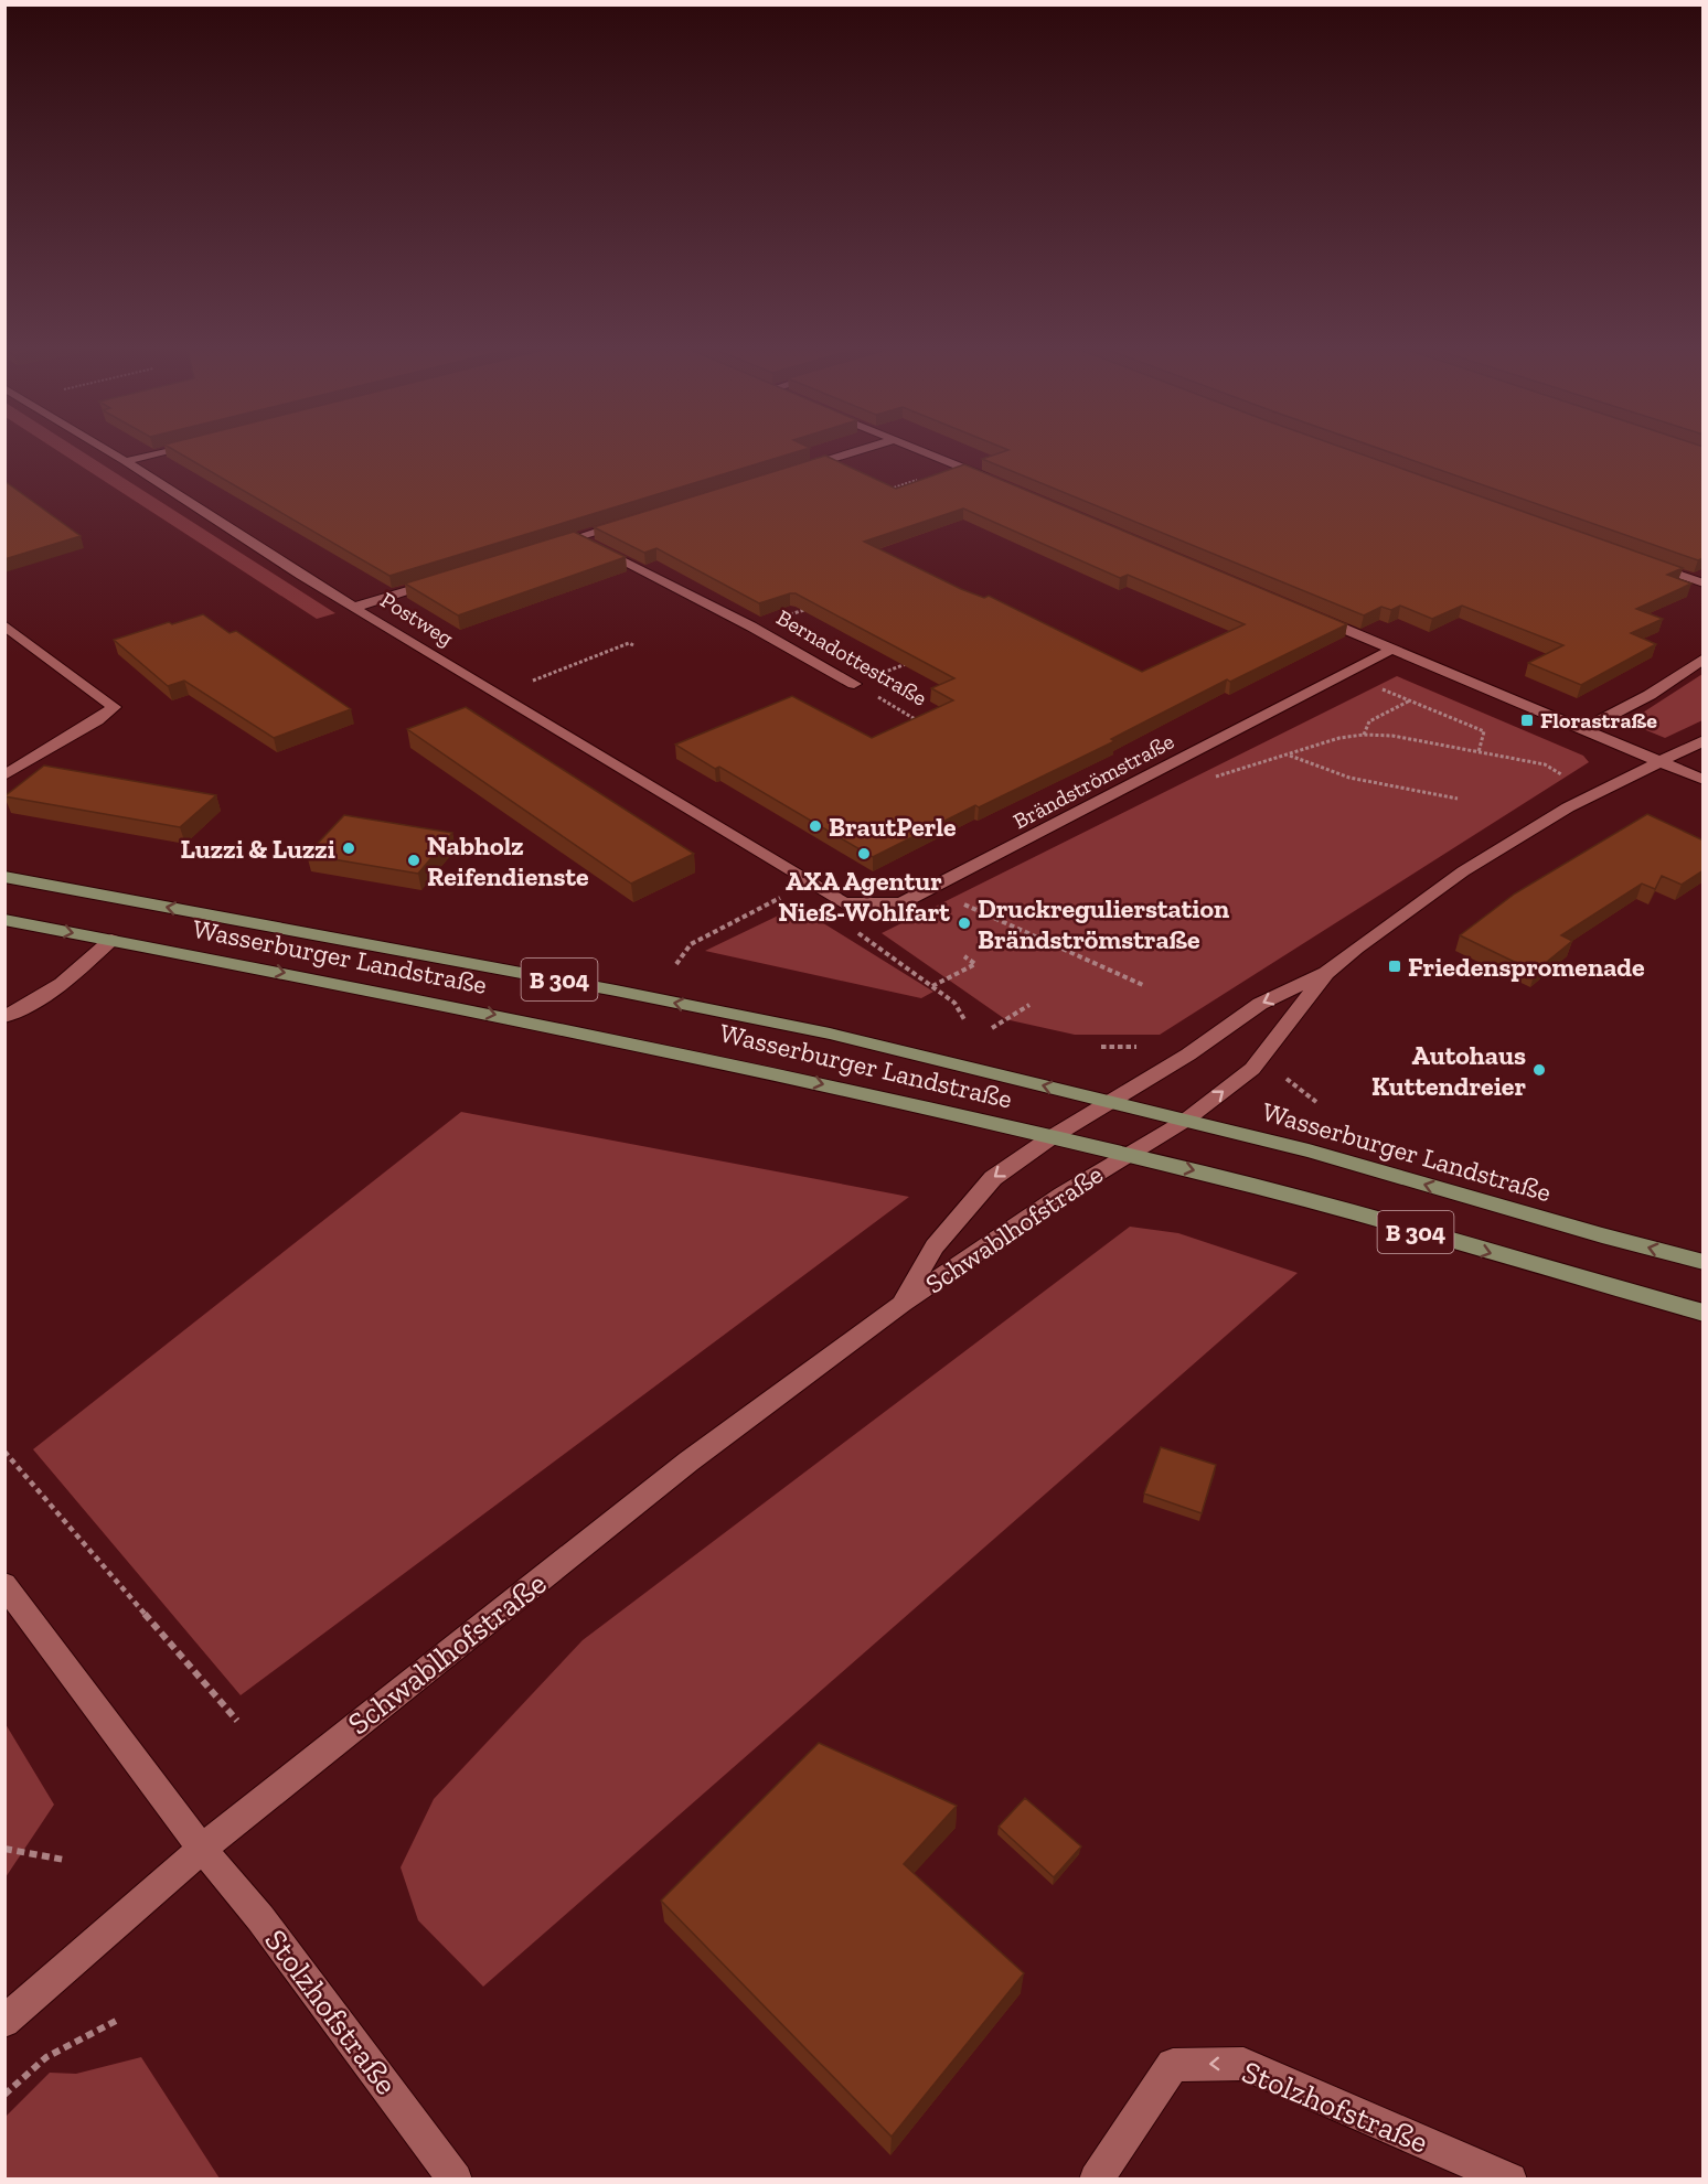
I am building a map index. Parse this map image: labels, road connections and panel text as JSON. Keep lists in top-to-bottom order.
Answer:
{
  "streets": {
    "main road": ["Wasserburger Landstraße", "B 304"],
    "street": [
      "Postweg",
      "Bernadottestraße",
      "Brändströmstraße",
      "Schwablhofstraße",
      "Stolzhofstraße"
    ]
  },
  "crossings": [
    ["Postweg", "Brändströmstraße"],
    ["Wasserburger Landstraße", "Schwablhofstraße"],
    ["Schwablhofstraße", "Stolzhofstraße"]
  ],
  "places": {
    "transit": ["Florastraße", "Friedenspromenade"],
    "other": [
      "BrautPerle",
      "Luzzi & Luzzi",
      "AXA Agentur Nieß-Wohlfart",
      "Nabholz Reifendienste",
      "Druckregulierstation Brändströmstraße",
      "Autohaus Kuttendreier"
    ]
  }
}
